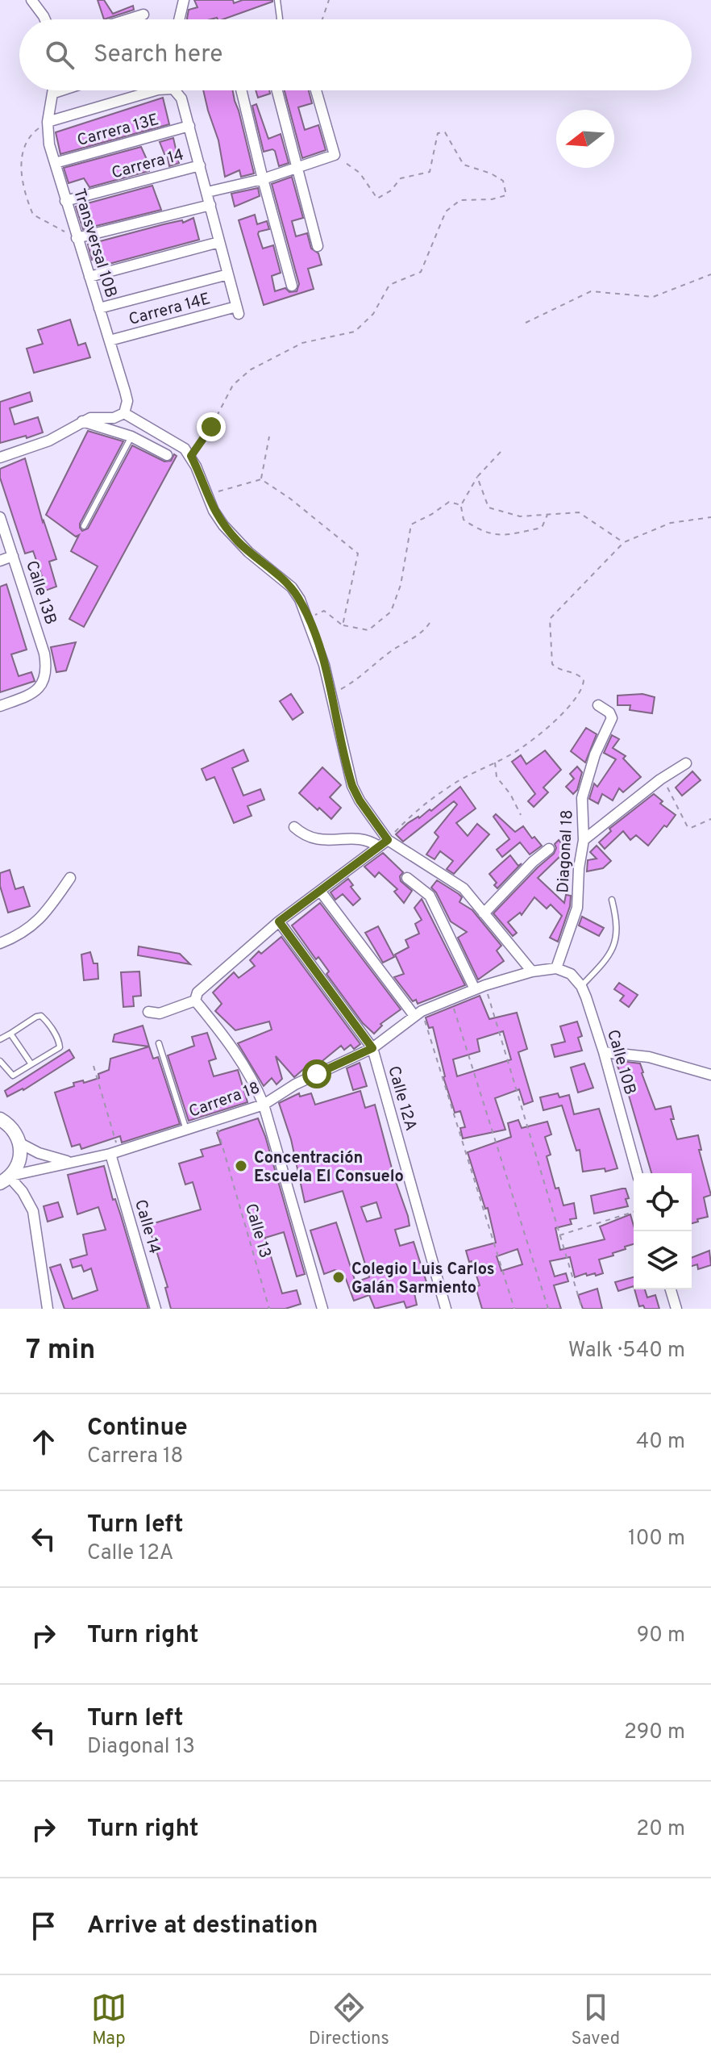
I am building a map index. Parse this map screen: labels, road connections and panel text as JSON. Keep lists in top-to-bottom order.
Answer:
{
  "streets": {
    "street": [
      "Carrera 13E",
      "Carrera 14",
      "Transversal 10B",
      "Carrera 14E",
      "Calle 13B",
      "Diagonal 18",
      "Calle 10B",
      "Calle 12A",
      "Carrera 18",
      "Calle 14"
    ],
    "path": ["Calle 13"]
  },
  "crossings": [
    ["Carrera 13E", "Transversal 10B"],
    ["Carrera 14", "Transversal 10B"],
    ["Transversal 10B", "Carrera 14E"],
    ["Diagonal 18", "Carrera 18"],
    ["Calle 12A", "Carrera 18"],
    ["Carrera 18", "Calle 14"],
    ["Carrera 18", "Calle 13"]
  ],
  "places": ["Concentración Escuela El Consuelo", "Colegio Luis Carlos Galán Sarmiento"],
  "north": "left",
  "page": {
    "search": "Search here",
    "heading": ["7 min", "Walk · 540 m"],
    "list": [
      ["Continue", "Carrera 18", "40 m"],
      ["Turn left", "Calle 12A", "100 m"],
      ["Turn right", "90 m"],
      ["Turn left", "Diagonal 13", "290 m"],
      ["Turn right", "20 m"],
      "Arrive at destination"
    ],
    "nav": ["Map", "Directions", "Saved"]
  }
}
